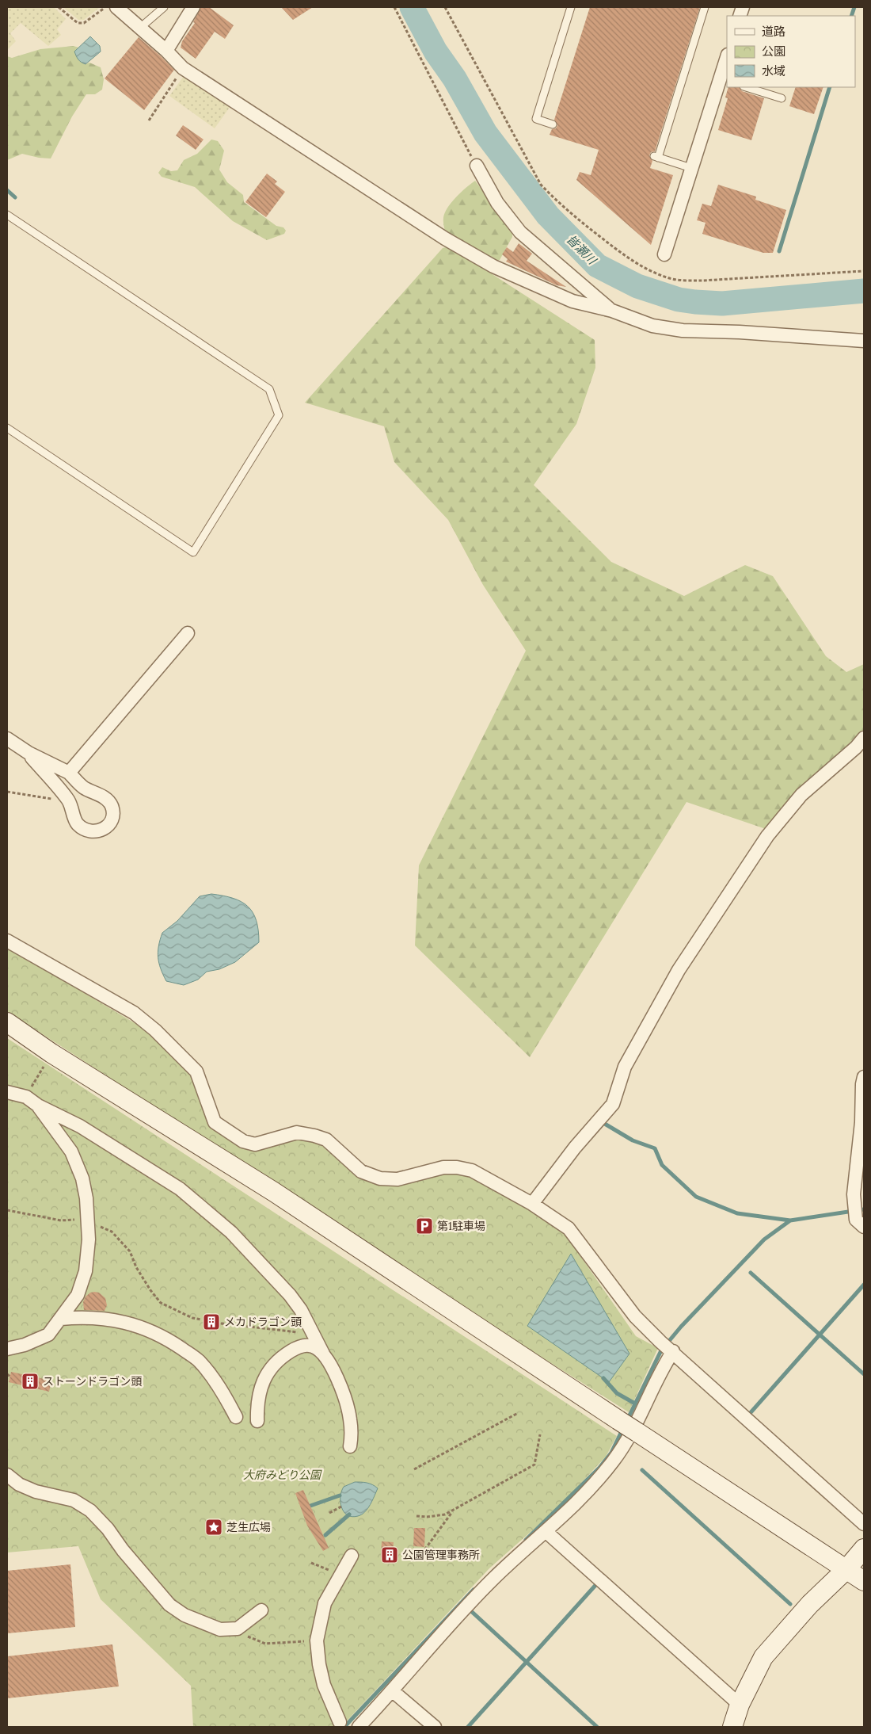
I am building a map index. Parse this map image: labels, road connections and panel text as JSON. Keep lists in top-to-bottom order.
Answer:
{
  "water": ["皆瀬川"],
  "parks": ["大府みどり公園"],
  "places": {
    "parking": ["第1駐車場"],
    "building": ["メカドラゴン頭", "ストーンドラゴン頭", "公園管理事務所"],
    "place": ["芝生広場"]
  },
  "legend": ["道路", "公園", "水域"]
}
